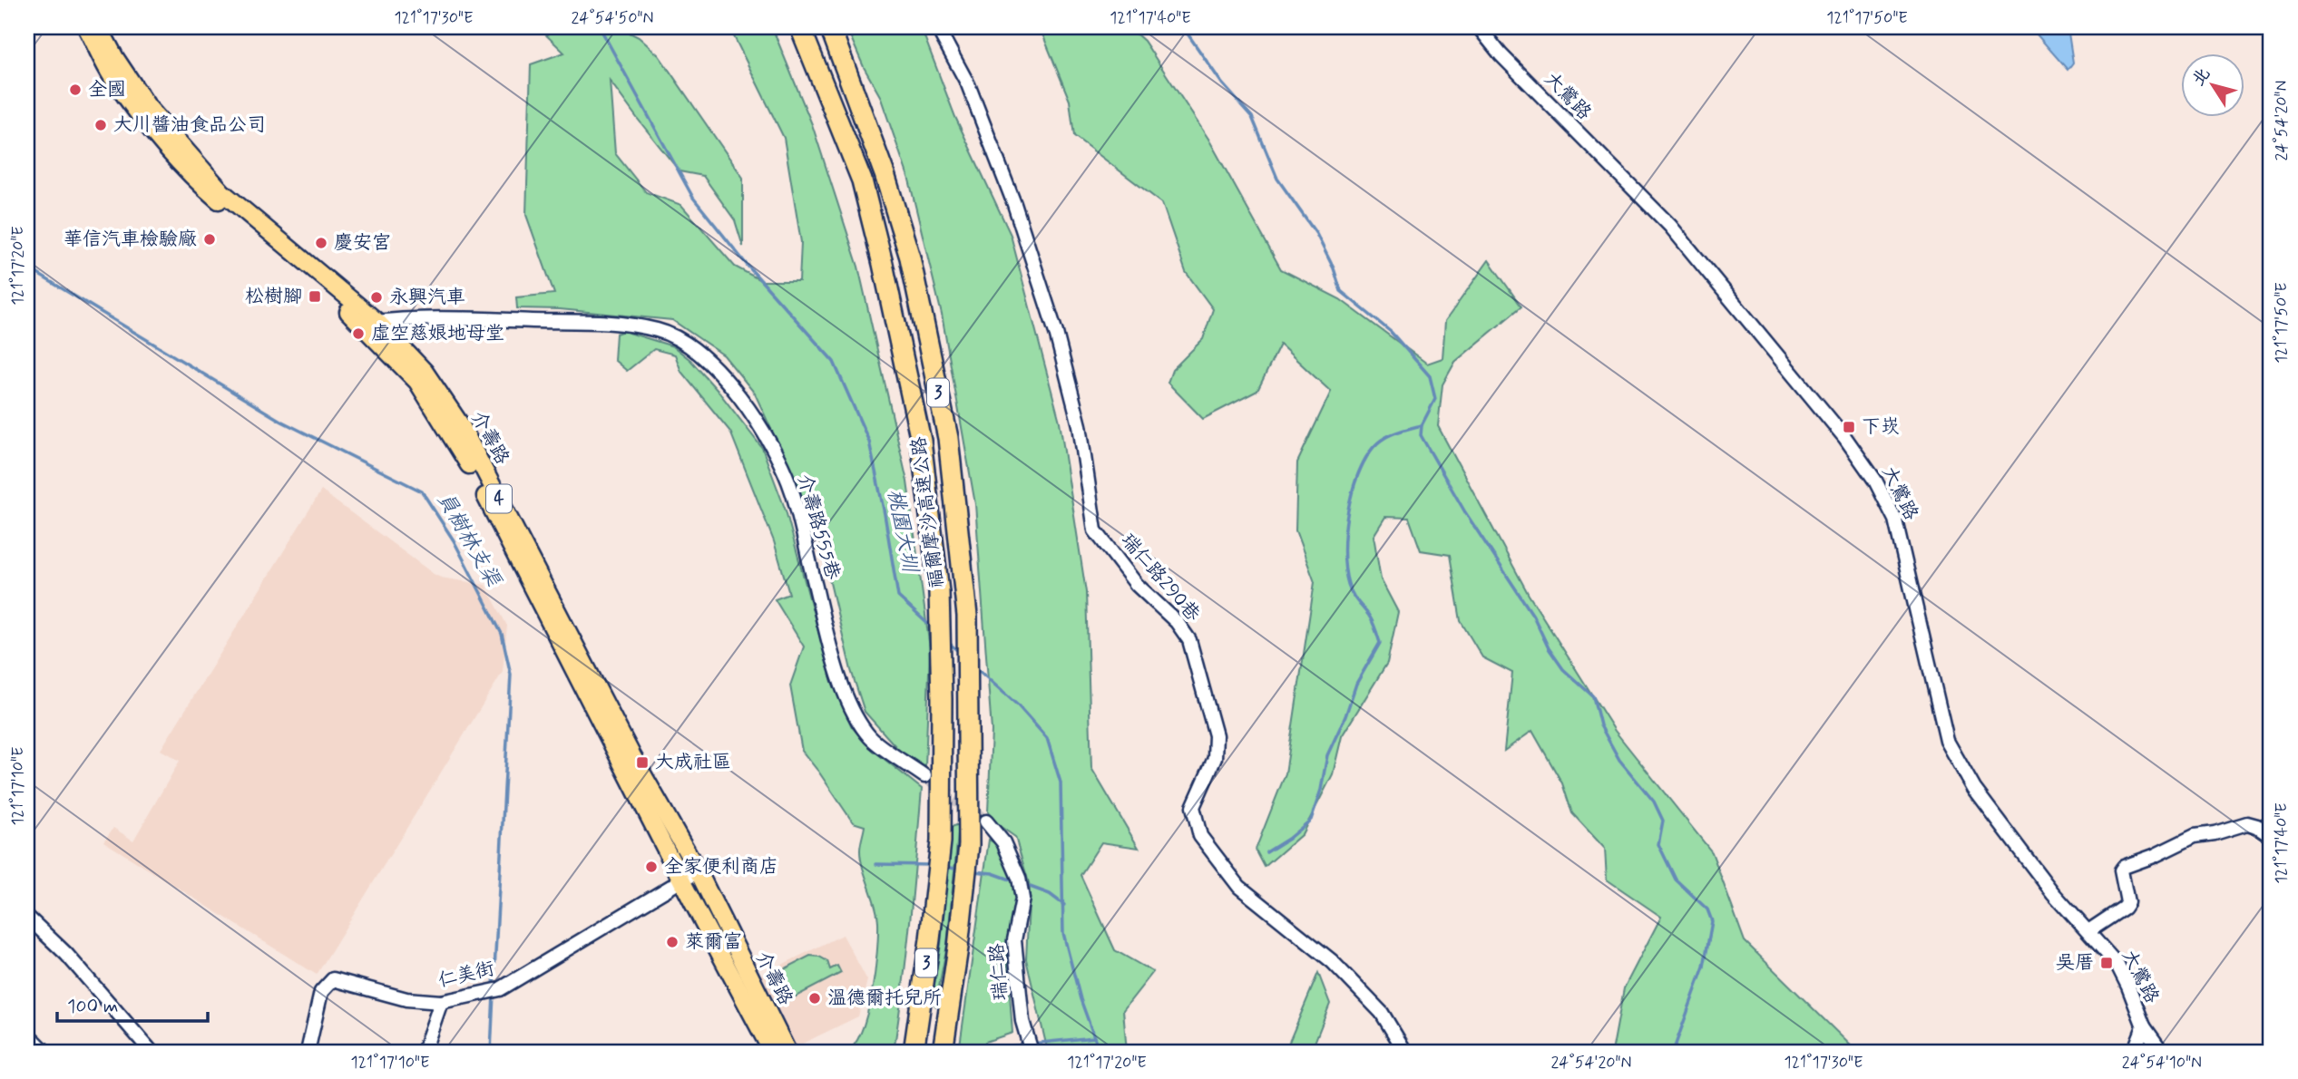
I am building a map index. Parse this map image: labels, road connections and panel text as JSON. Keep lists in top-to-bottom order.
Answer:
{
  "streets": {
    "highway": ["3", "福爾摩沙高速公路"],
    "main road": ["介壽路", "4"],
    "street": [
      "大鶯路",
      "介壽路555巷",
      "瑞仁路290巷",
      "瑞仁路",
      "仁美街"
    ]
  },
  "crossings": [
    ["介壽路", "介壽路555巷"],
    ["介壽路", "仁美街"]
  ],
  "water": ["桃園大圳", "員樹林支渠"],
  "places": {
    "other": [
      "全國",
      "大川醬油食品公司",
      "華信汽車檢驗廠",
      "慶安宮",
      "永興汽車",
      "虛空慈娘地母堂",
      "全家便利商店",
      "萊爾富",
      "溫德爾托兒所"
    ],
    "transit": [
      "松樹腳",
      "下崁",
      "大成社區",
      "吳厝"
    ]
  },
  "scale_bar": "100 m",
  "north": "top left",
  "coordinates": [
    "121°17'30\"E",
    "24°54'50\"N",
    "121°17'40\"E",
    "121°17'50\"E",
    "24°54'20\"N",
    "121°17'20\"E",
    "121°17'10\"E",
    "24°54'10\"N"
  ]
}
